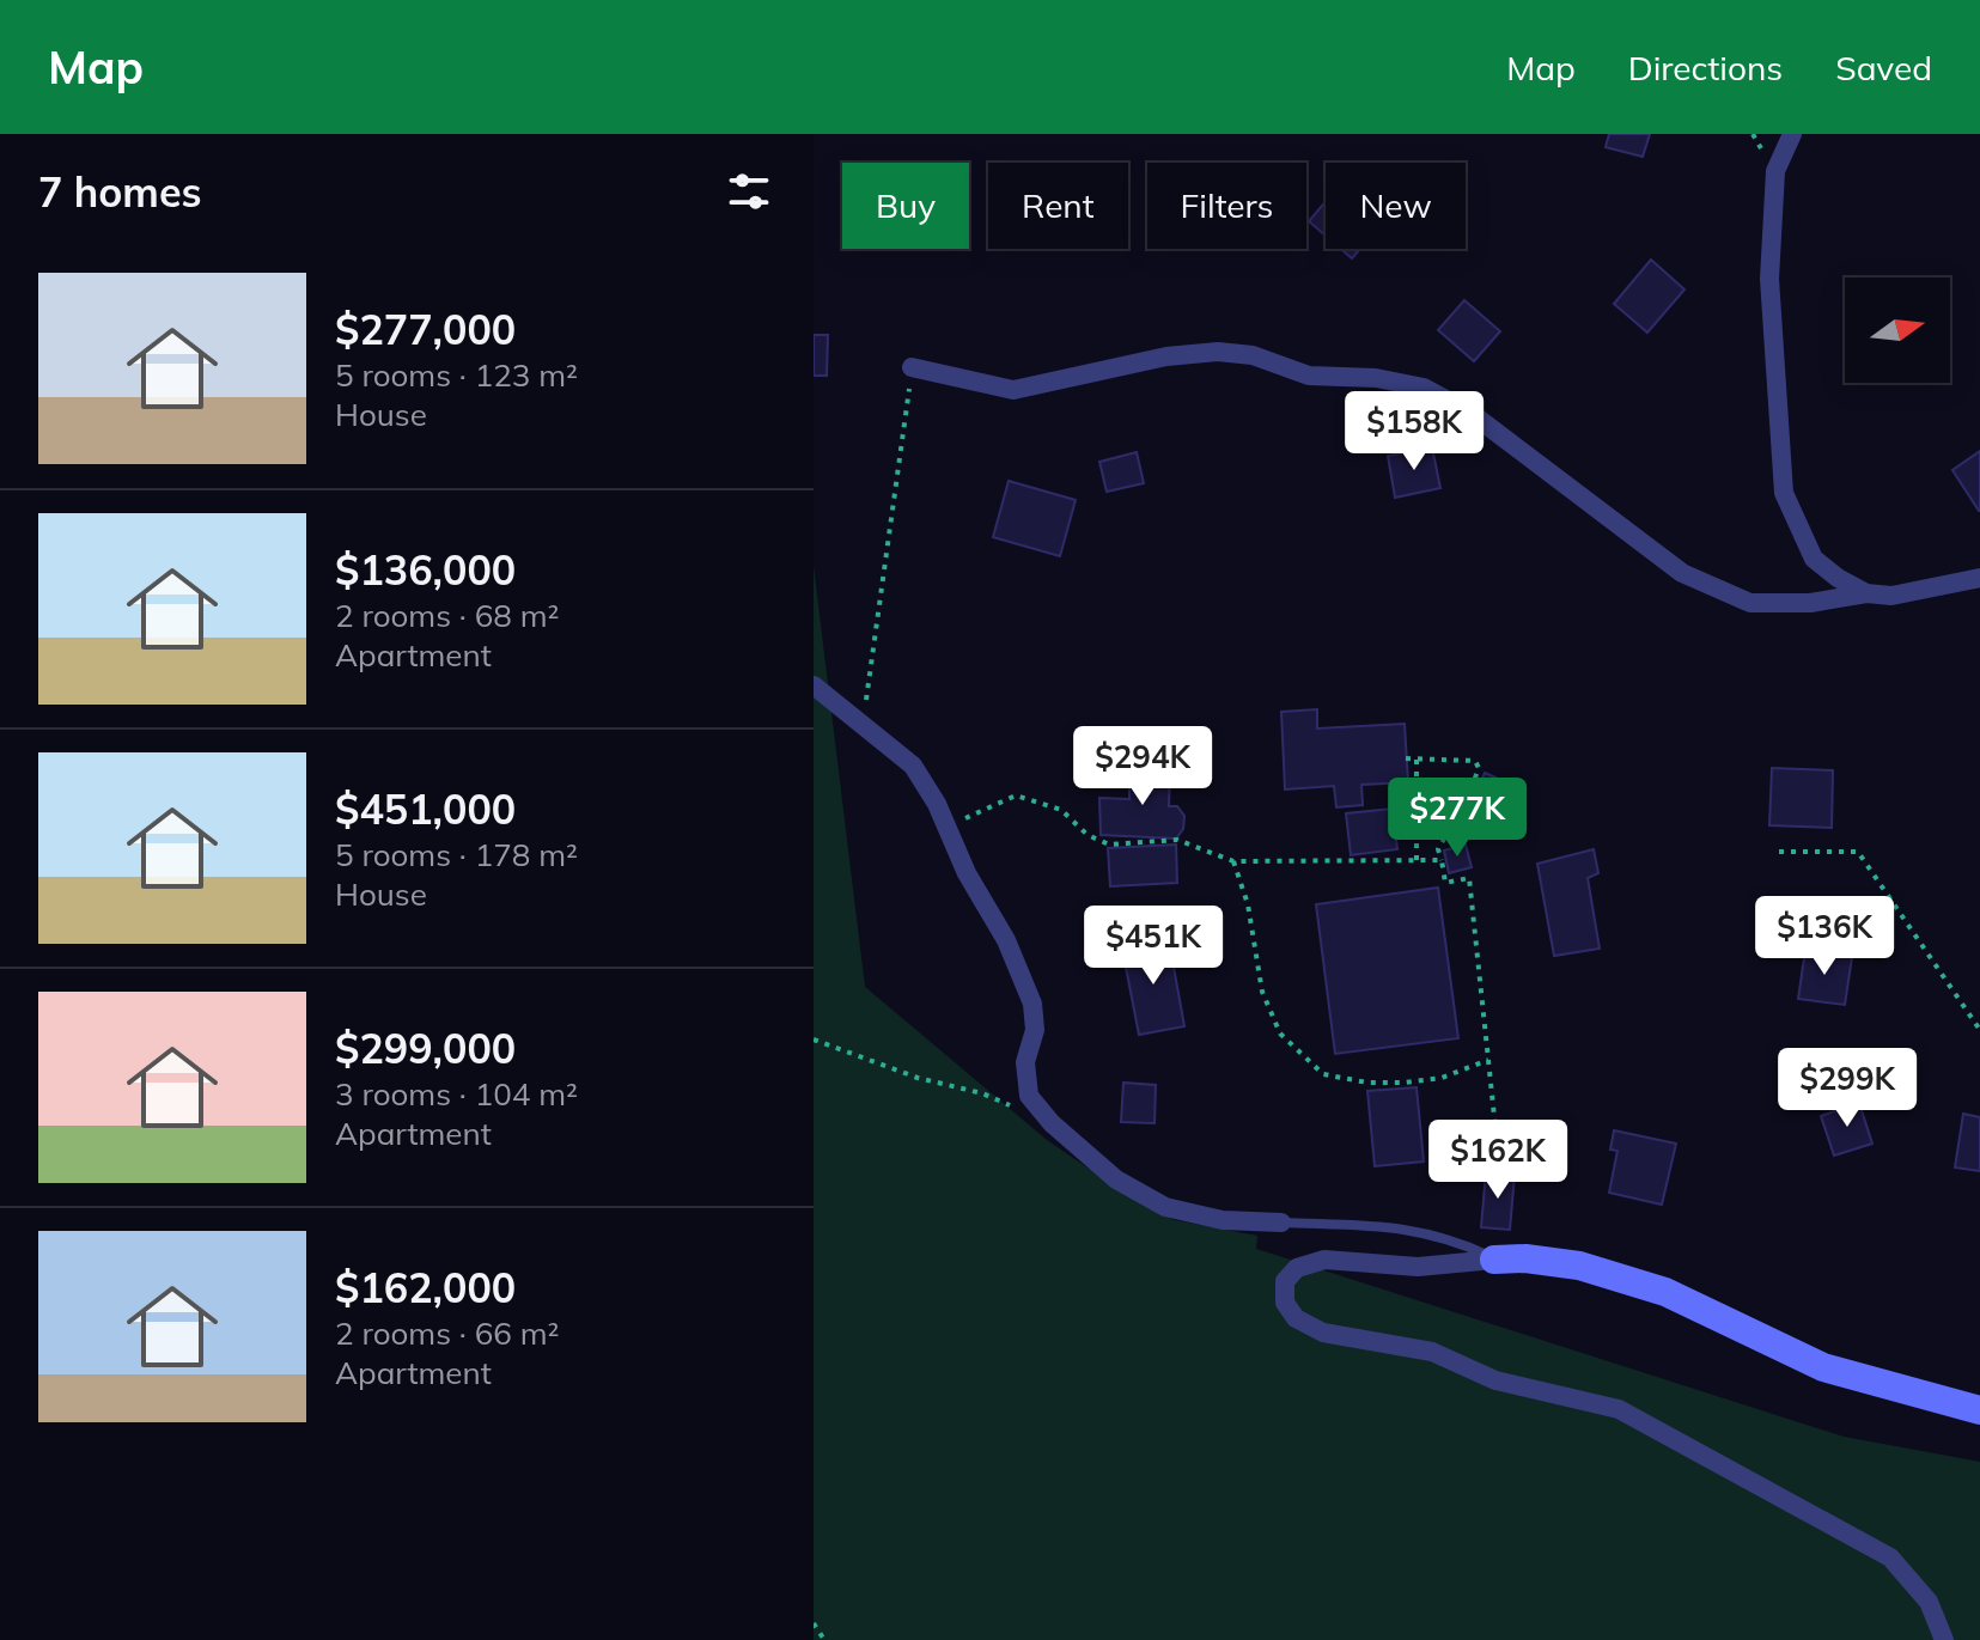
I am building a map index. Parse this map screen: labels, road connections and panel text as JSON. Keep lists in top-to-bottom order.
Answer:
{
  "north": "right",
  "page": {
    "header": "Map",
    "nav": ["Map", "Directions", "Saved"],
    "heading": "7 homes",
    "chip": [
      "Buy",
      "Rent",
      "Filters",
      "New"
    ],
    "list": [
      {
        "name": "$277,000",
        "note": "5 rooms · 123 m² · House"
      },
      {
        "name": "$136,000",
        "note": "2 rooms · 68 m² · Apartment"
      },
      {
        "name": "$451,000",
        "note": "5 rooms · 178 m² · House"
      },
      {
        "name": "$299,000",
        "note": "3 rooms · 104 m² · Apartment"
      },
      {
        "name": "$162,000",
        "note": "2 rooms · 66 m² · Apartment"
      }
    ],
    "price": [
      "$158K",
      "$294K",
      "$277K",
      "$136K",
      "$451K",
      "$299K",
      "$162K"
    ]
  }
}
